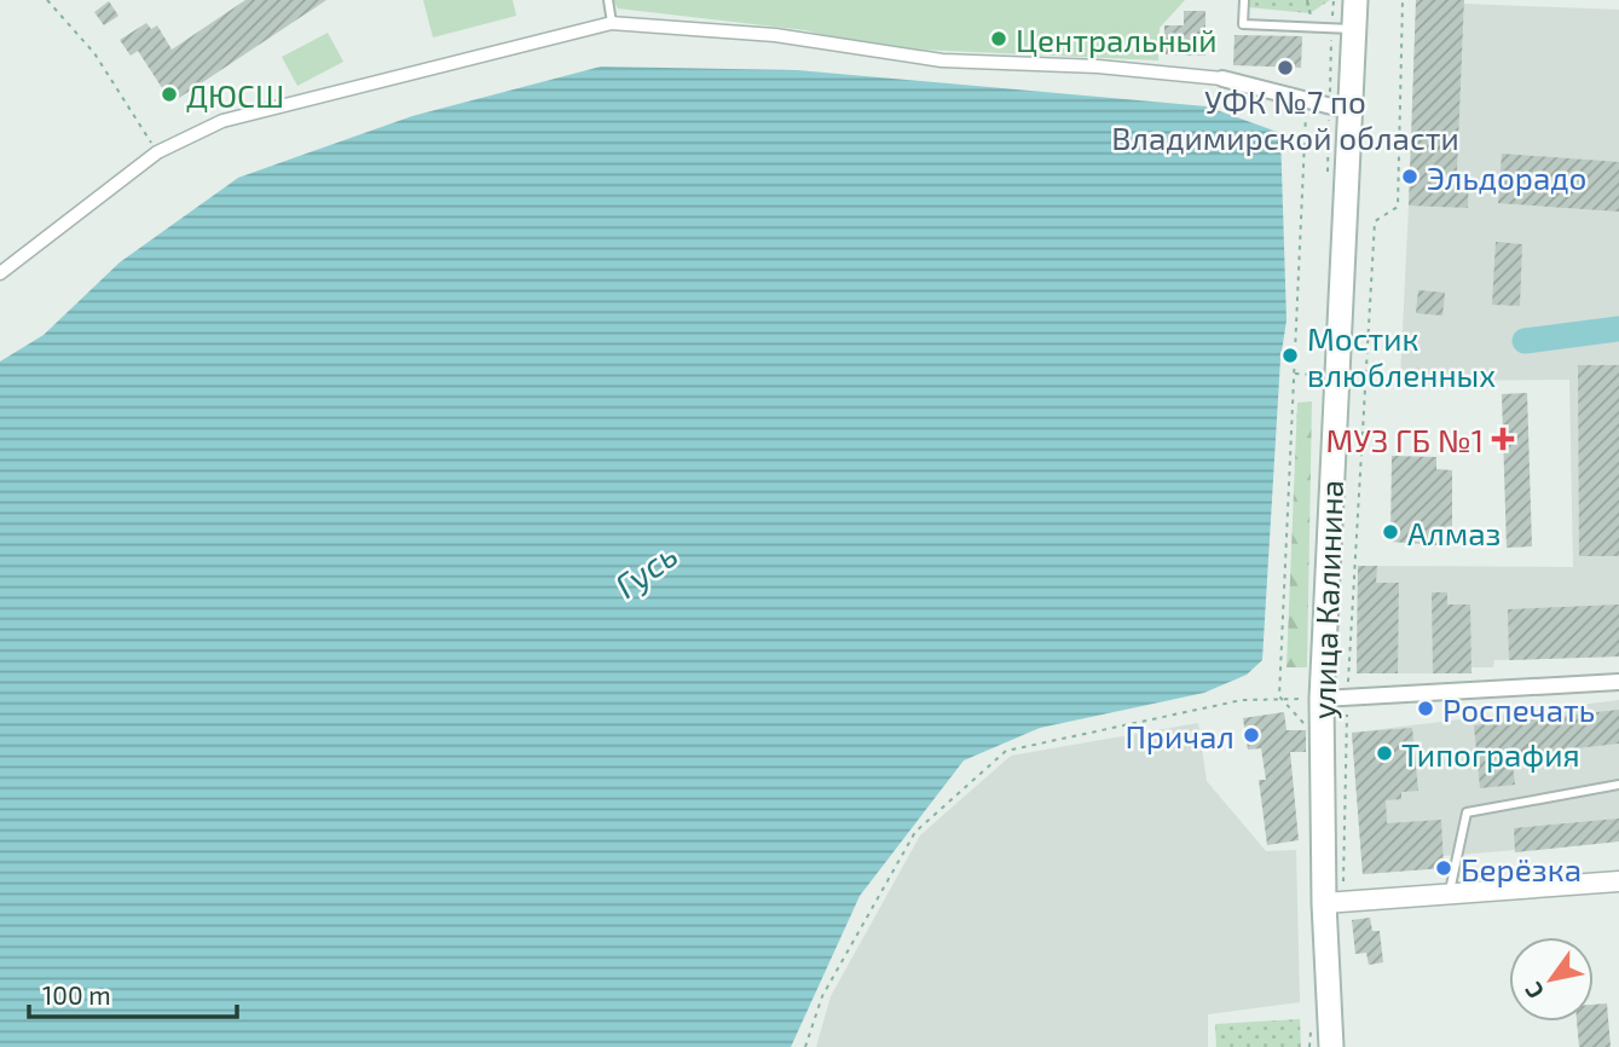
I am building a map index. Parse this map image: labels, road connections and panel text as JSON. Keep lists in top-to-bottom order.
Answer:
{
  "streets": {
    "main road": ["улица Калинина"]
  },
  "water": ["Гусь"],
  "places": {
    "other": [
      "Центральный",
      "УФК №7 по Владимирской области",
      "ДЮСШ",
      "Эльдорадо",
      "Мостик влюбленных",
      "Алмаз",
      "Роспечать",
      "Причал",
      "Типография",
      "Берёзка"
    ],
    "health": ["МУЗ ГБ №1"]
  },
  "scale_bar": "100 m",
  "north": "bottom left"
}
